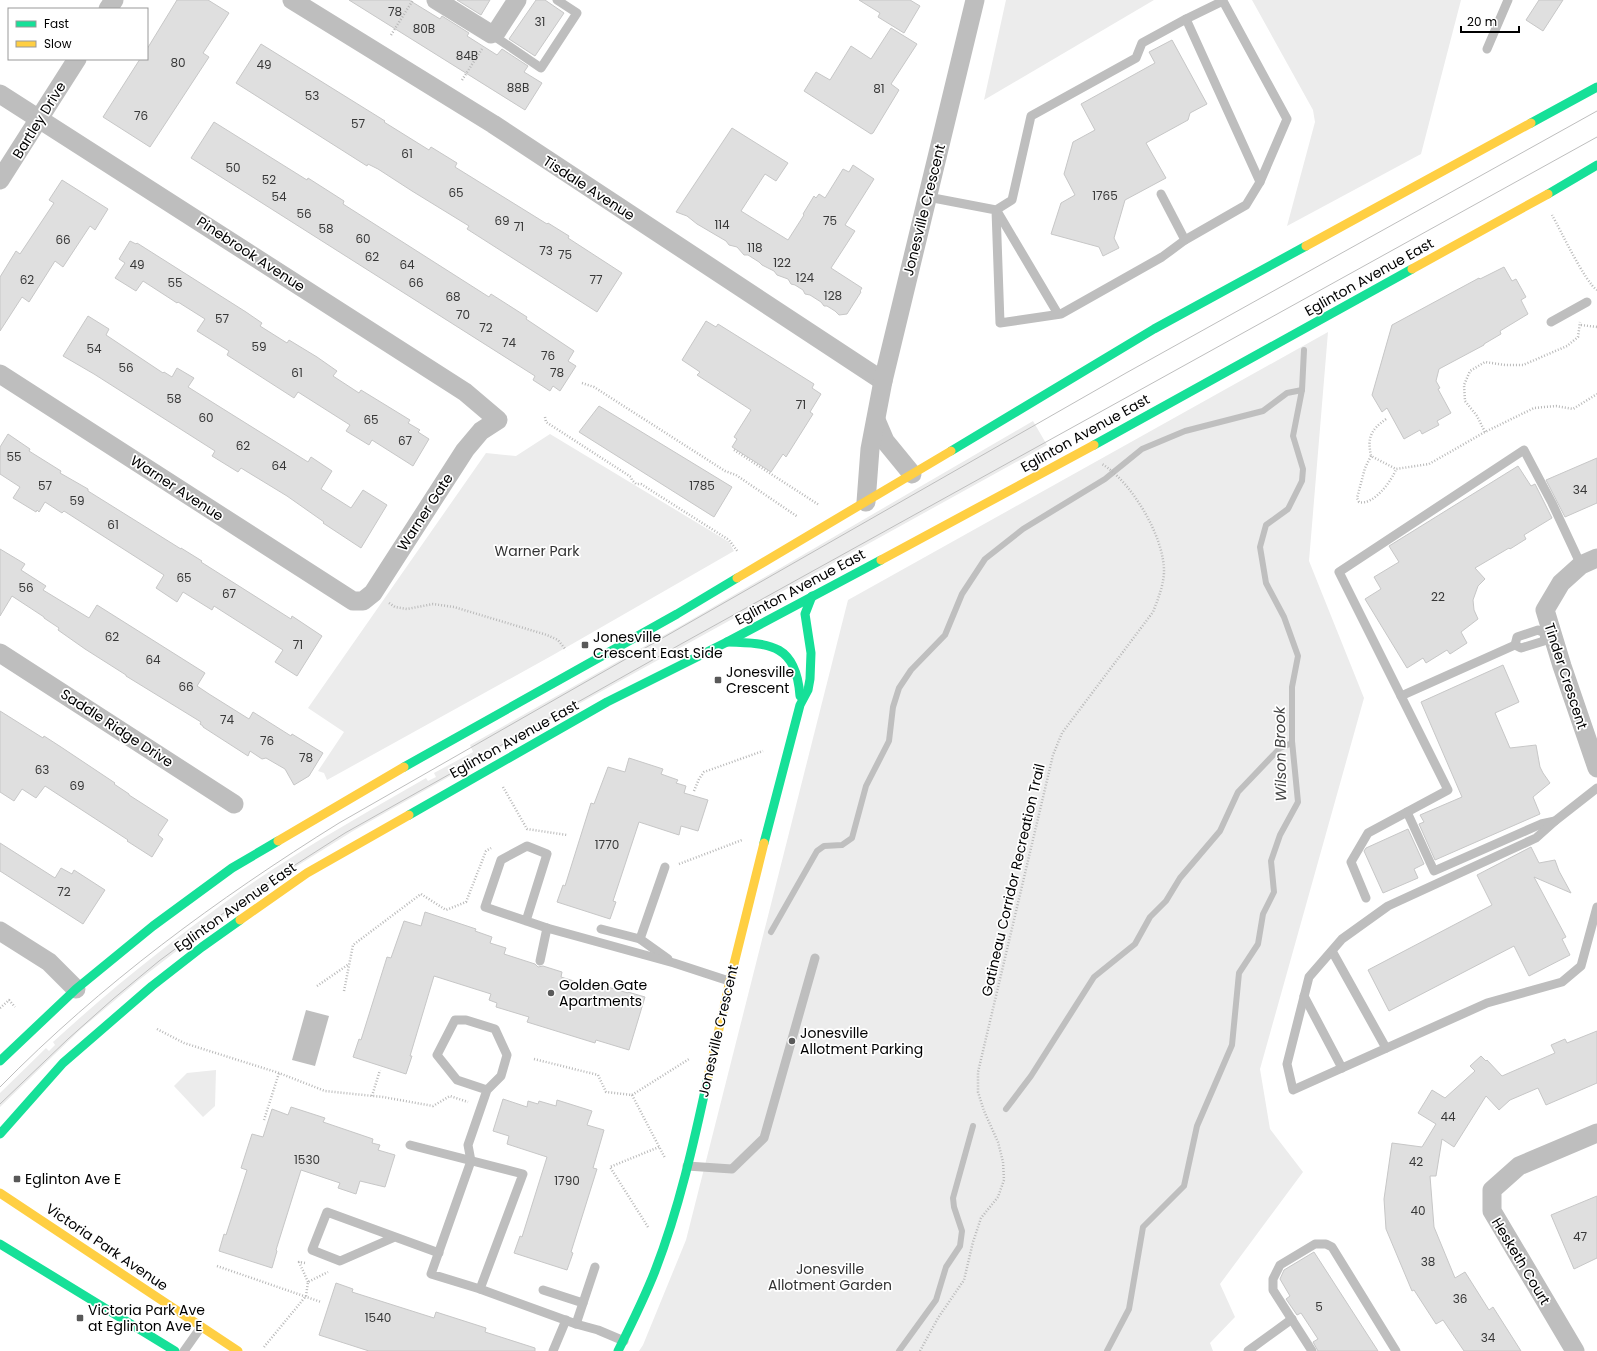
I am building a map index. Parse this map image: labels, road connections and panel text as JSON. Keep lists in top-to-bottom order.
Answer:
{
  "streets": {
    "main road": ["Jonesville Crescent", "Eglinton Avenue East", "Victoria Park Avenue"],
    "street": [
      "Bartley Drive",
      "Tisdale Avenue",
      "Pinebrook Avenue",
      "Warner Avenue",
      "Warner Gate",
      "Tinder Crescent",
      "Saddle Ridge Drive",
      "Hesketh Court"
    ],
    "path": ["Gatineau Corridor Recreation Trail"]
  },
  "crossings": [
    ["Bartley Drive", "Pinebrook Avenue"],
    ["Tisdale Avenue", "Jonesville Crescent"],
    ["Jonesville Crescent", "Eglinton Avenue East"],
    ["Pinebrook Avenue", "Warner Gate"],
    ["Eglinton Avenue East", "Gatineau Corridor Recreation Trail"],
    ["Warner Avenue", "Warner Gate"]
  ],
  "water": ["Wilson Brook"],
  "parks": ["Warner Park", "Jonesville Allotment Garden"],
  "places": {
    "transit": [
      "Jonesville Crescent East Side",
      "Jonesville Crescent",
      "Eglinton Ave E",
      "Victoria Park Ave at Eglinton Ave E"
    ],
    "other": ["Golden Gate Apartments", "Jonesville Allotment Parking"]
  },
  "house_numbers": [
    "78",
    "31",
    "80B",
    "84B",
    "80",
    "49",
    "88B",
    "81",
    "53",
    "76",
    "57",
    "61",
    "50",
    "52",
    "65",
    "1765",
    "54",
    "56",
    "69",
    "75",
    "114",
    "71",
    "58",
    "60",
    "66",
    "118",
    "73",
    "75",
    "62",
    "122",
    "49",
    "64",
    "124",
    "62",
    "77",
    "55",
    "66",
    "128",
    "68",
    "70",
    "57",
    "72",
    "74",
    "59",
    "54",
    "76",
    "56",
    "61",
    "78",
    "58",
    "71",
    "60",
    "65",
    "67",
    "62",
    "55",
    "64",
    "57",
    "1785",
    "34",
    "59",
    "61",
    "65",
    "56",
    "67",
    "22",
    "62",
    "71",
    "64",
    "66",
    "74",
    "76",
    "78",
    "63",
    "69",
    "1770",
    "72",
    "44",
    "1530",
    "42",
    "1790",
    "40",
    "47",
    "38",
    "36",
    "5",
    "1540",
    "34"
  ],
  "legend": ["Fast", "Slow"],
  "scale_bar": "20 m"
}
